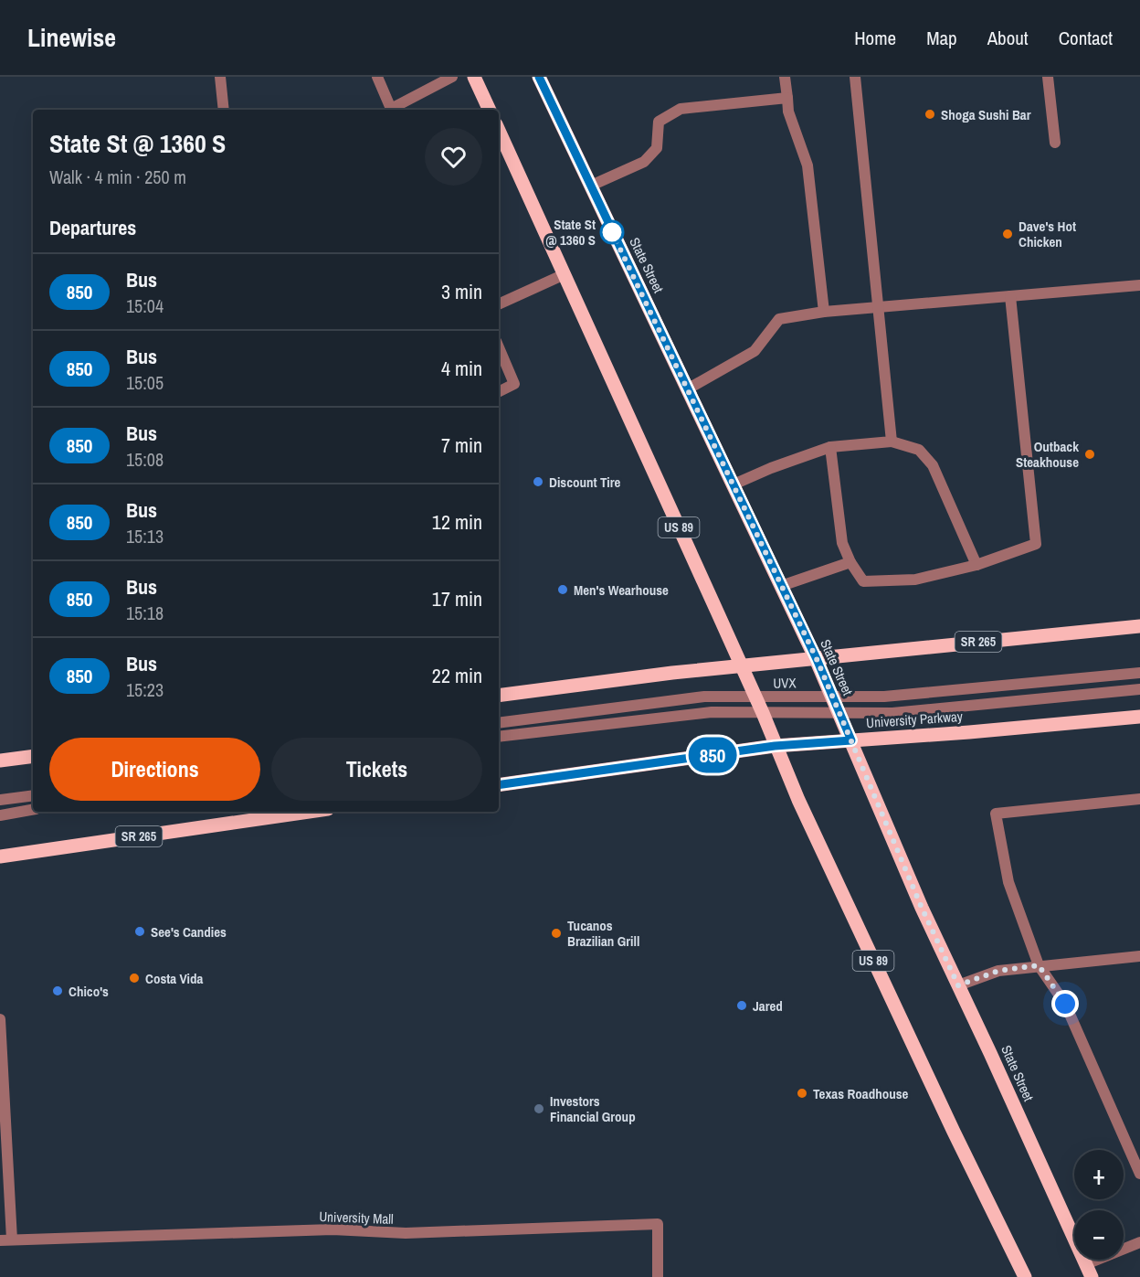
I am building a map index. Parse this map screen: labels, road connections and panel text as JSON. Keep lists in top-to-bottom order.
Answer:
{
  "streets": {
    "main road": [
      "State Street",
      "US 89",
      "SR 265",
      "University Parkway"
    ],
    "lane": ["UVX", "University Mall"]
  },
  "crossings": [
    ["State Street", "SR 265"],
    ["State Street", "UVX"],
    ["State Street", "University Parkway"],
    ["US 89", "SR 265"],
    ["US 89", "UVX"],
    ["US 89", "University Parkway"]
  ],
  "places": [
    "Shoga Sushi Bar",
    "State St @ 1360 S",
    "Dave's Hot Chicken",
    "Outback Steakhouse",
    "Discount Tire",
    "Men's Wearhouse",
    "See's Candies",
    "Tucanos Brazilian Grill",
    "Costa Vida",
    "Chico's",
    "Jared",
    "Texas Roadhouse",
    "Investors Financial Group"
  ],
  "lines": ["bus line 850"],
  "page": {
    "header": "Linewise",
    "nav": [
      "Home",
      "Map",
      "About",
      "Contact"
    ],
    "on_map": "850",
    "heading": [
      ["State St @ 1360 S", "Walk · 4 min · 250 m"],
      "Departures"
    ],
    "list": [
      {
        "mark": "850",
        "name": "Bus",
        "note": "15:04",
        "value": "3 min"
      },
      {
        "mark": "850",
        "name": "Bus",
        "note": "15:05",
        "value": "4 min"
      },
      {
        "mark": "850",
        "name": "Bus",
        "note": "15:08",
        "value": "7 min"
      },
      {
        "mark": "850",
        "name": "Bus",
        "note": "15:13",
        "value": "12 min"
      },
      {
        "mark": "850",
        "name": "Bus",
        "note": "15:18",
        "value": "17 min"
      },
      {
        "mark": "850",
        "name": "Bus",
        "note": "15:23",
        "value": "22 min"
      }
    ],
    "buttons": ["Directions", "Tickets"],
    "map_buttons": ["+", "−"]
  }
}
